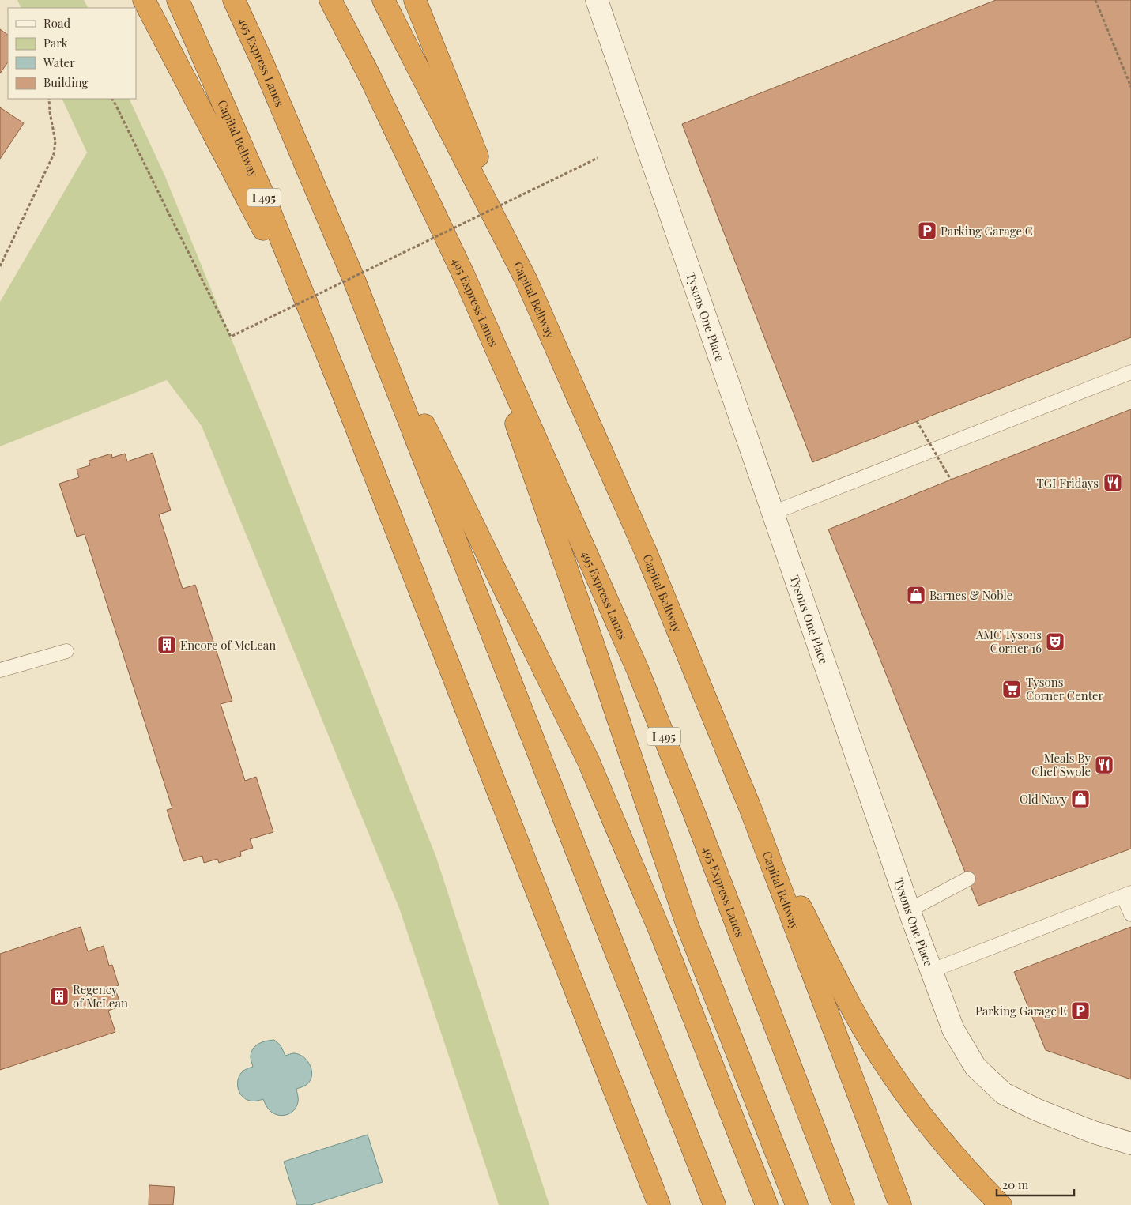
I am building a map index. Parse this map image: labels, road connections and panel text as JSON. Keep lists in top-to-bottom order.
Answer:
{
  "streets": {
    "highway": ["495 Express Lanes", "Capital Beltway", "I 495"],
    "street": ["Tysons One Place"]
  },
  "places": {
    "parking": ["Parking Garage C", "Parking Garage E"],
    "restaurant": ["TGI Fridays", "Meals By Chef Swole"],
    "shop": ["Barnes & Noble", "Old Navy"],
    "theatre": ["AMC Tysons Corner 16"],
    "building": ["Encore of McLean", "Regency of McLean"],
    "supermarket": ["Tysons Corner Center"]
  },
  "legend": [
    "Road",
    "Park",
    "Water",
    "Building"
  ],
  "scale_bar": "20 m"
}
